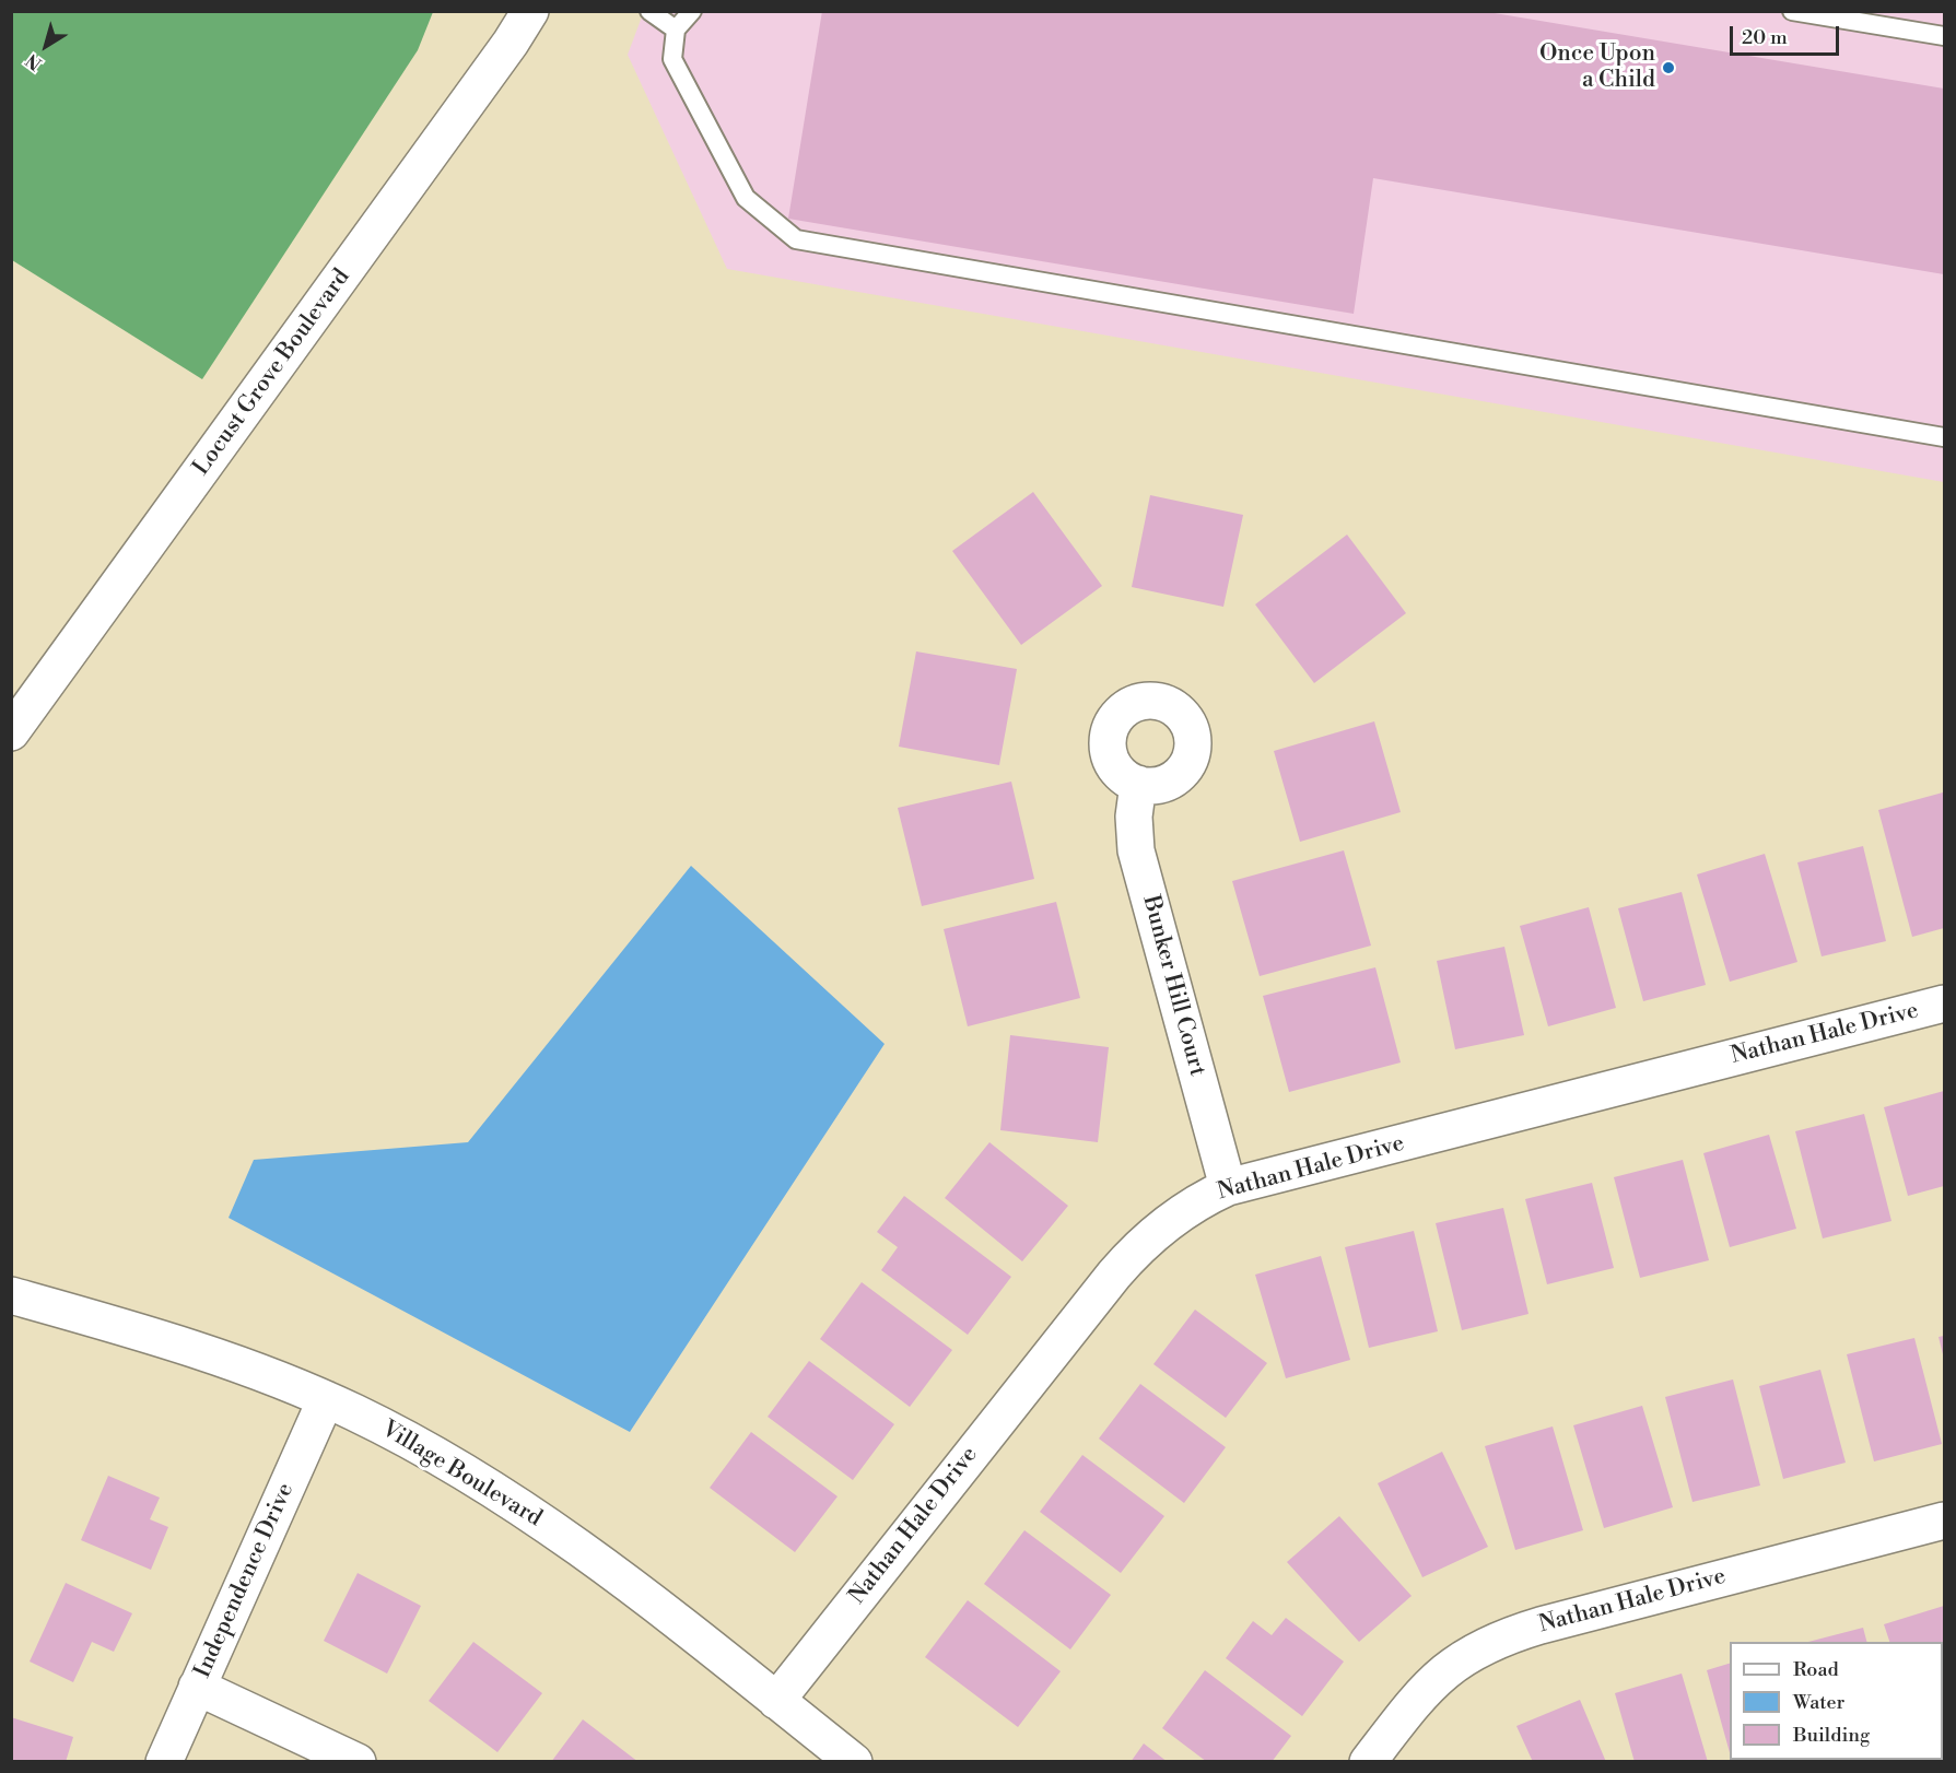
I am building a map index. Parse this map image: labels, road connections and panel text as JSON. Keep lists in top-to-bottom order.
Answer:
{
  "streets": {
    "street": [
      "Locust Grove Boulevard",
      "Bunker Hill Court",
      "Nathan Hale Drive",
      "Village Boulevard",
      "Independence Drive"
    ]
  },
  "crossings": [
    ["Bunker Hill Court", "Nathan Hale Drive"],
    ["Nathan Hale Drive", "Village Boulevard"],
    ["Village Boulevard", "Independence Drive"]
  ],
  "places": ["Once Upon a Child"],
  "legend": ["Road", "Water", "Building"],
  "scale_bar": "20 m",
  "north": "bottom left"
}
